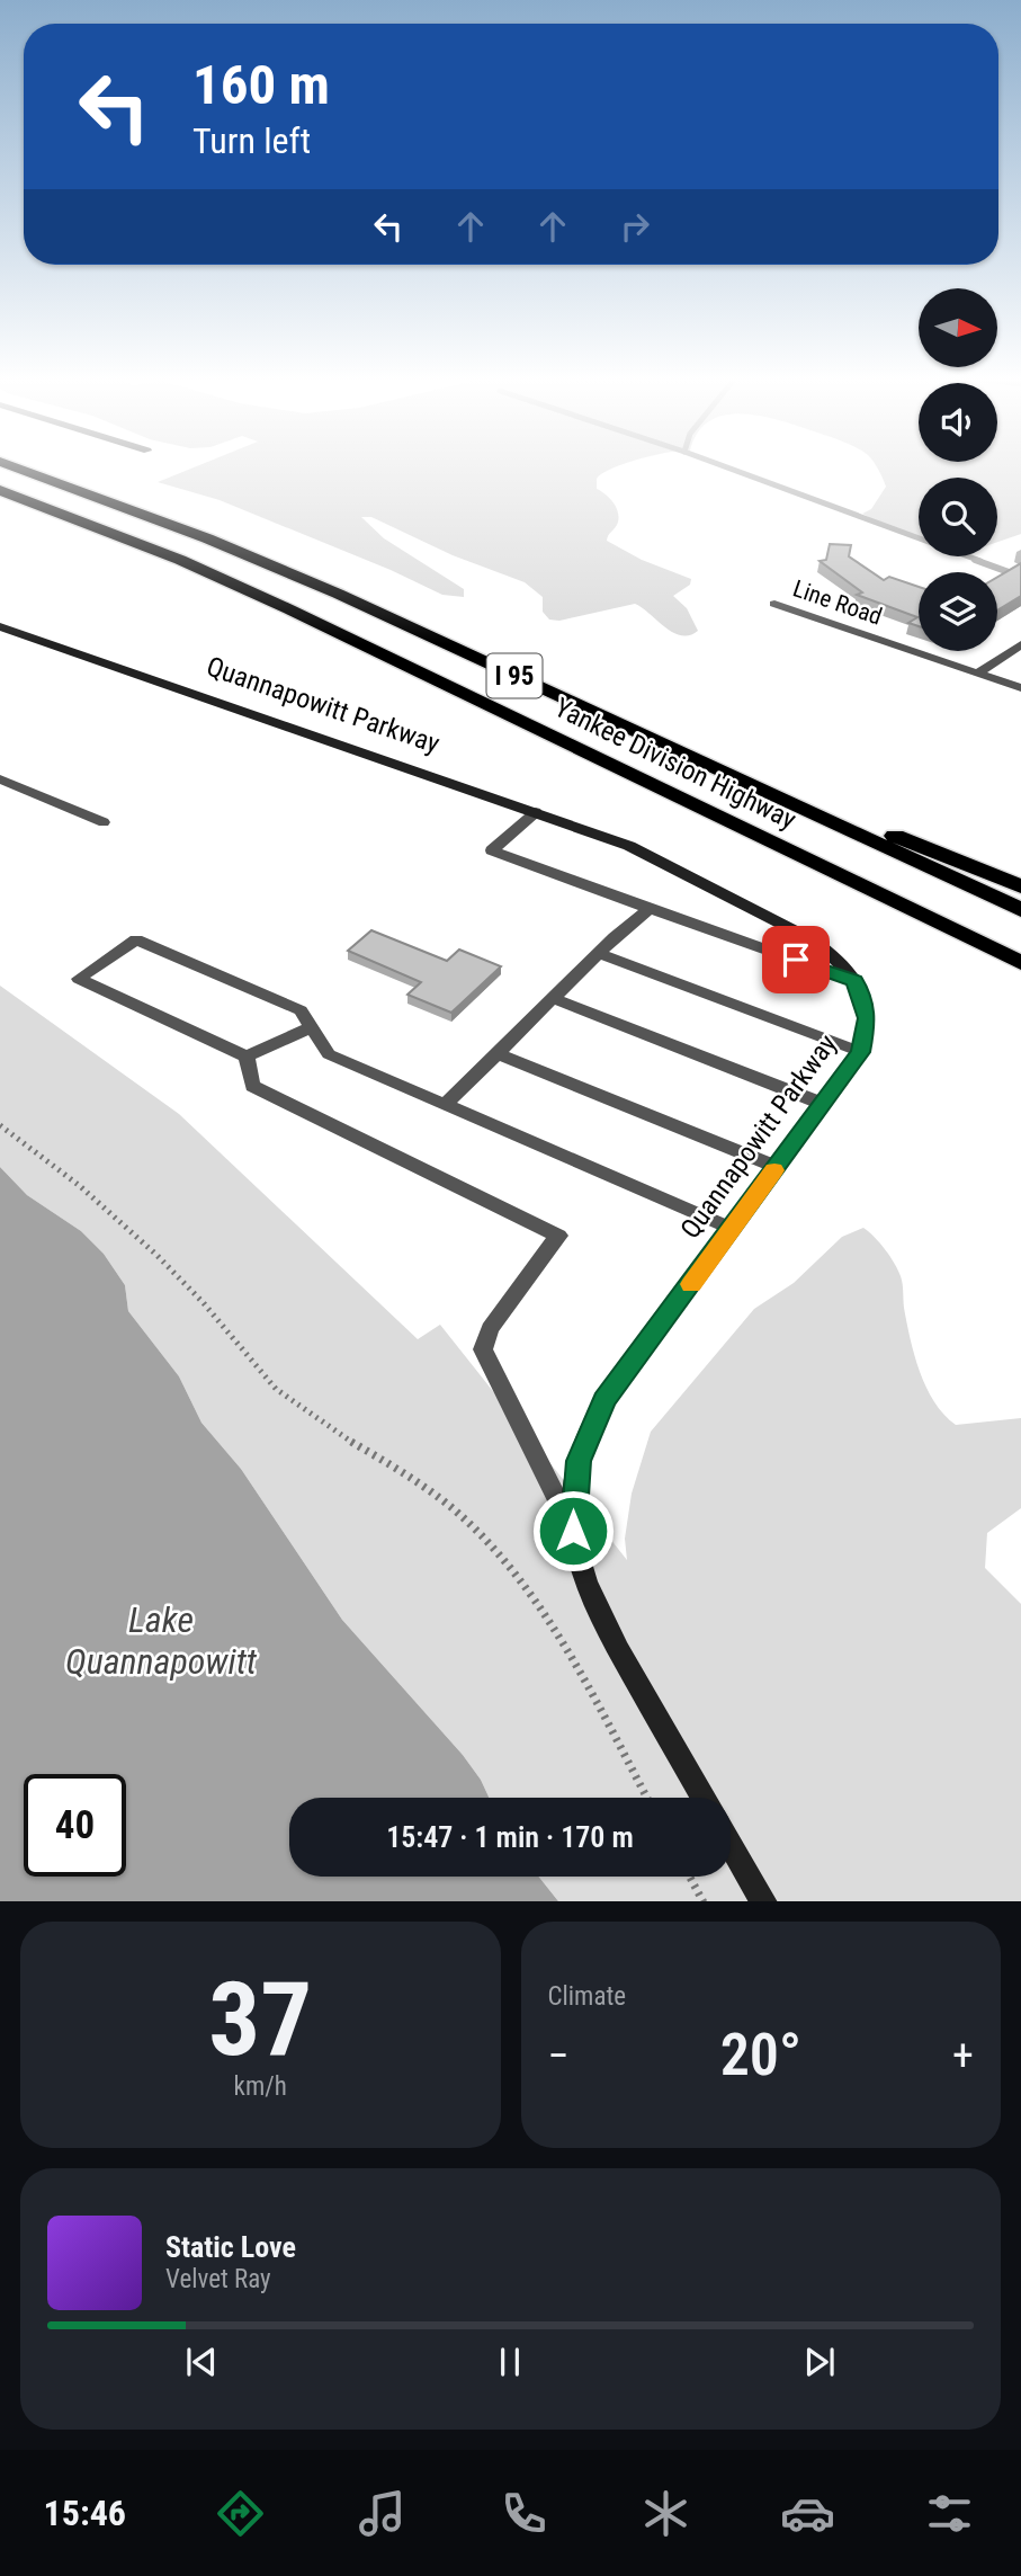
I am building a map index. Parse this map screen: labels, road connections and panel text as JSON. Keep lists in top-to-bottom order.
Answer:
{
  "streets": {
    "highway": ["I 95", "Yankee Division Highway"],
    "street": ["Line Road", "Quannapowitt Parkway"]
  },
  "water": ["Lake Quannapowitt"],
  "north": "right",
  "page": {
    "turn": ["160 m", "Turn left"],
    "limit": "40",
    "trip": "15:47 · 1 min · 170 m",
    "tile": [
      ["37", "km/h"],
      "Climate"
    ],
    "heat": ["−", "20°", "+"],
    "song": ["Static Love", "Velvet Ray"],
    "tabs": "15:46"
  }
}
